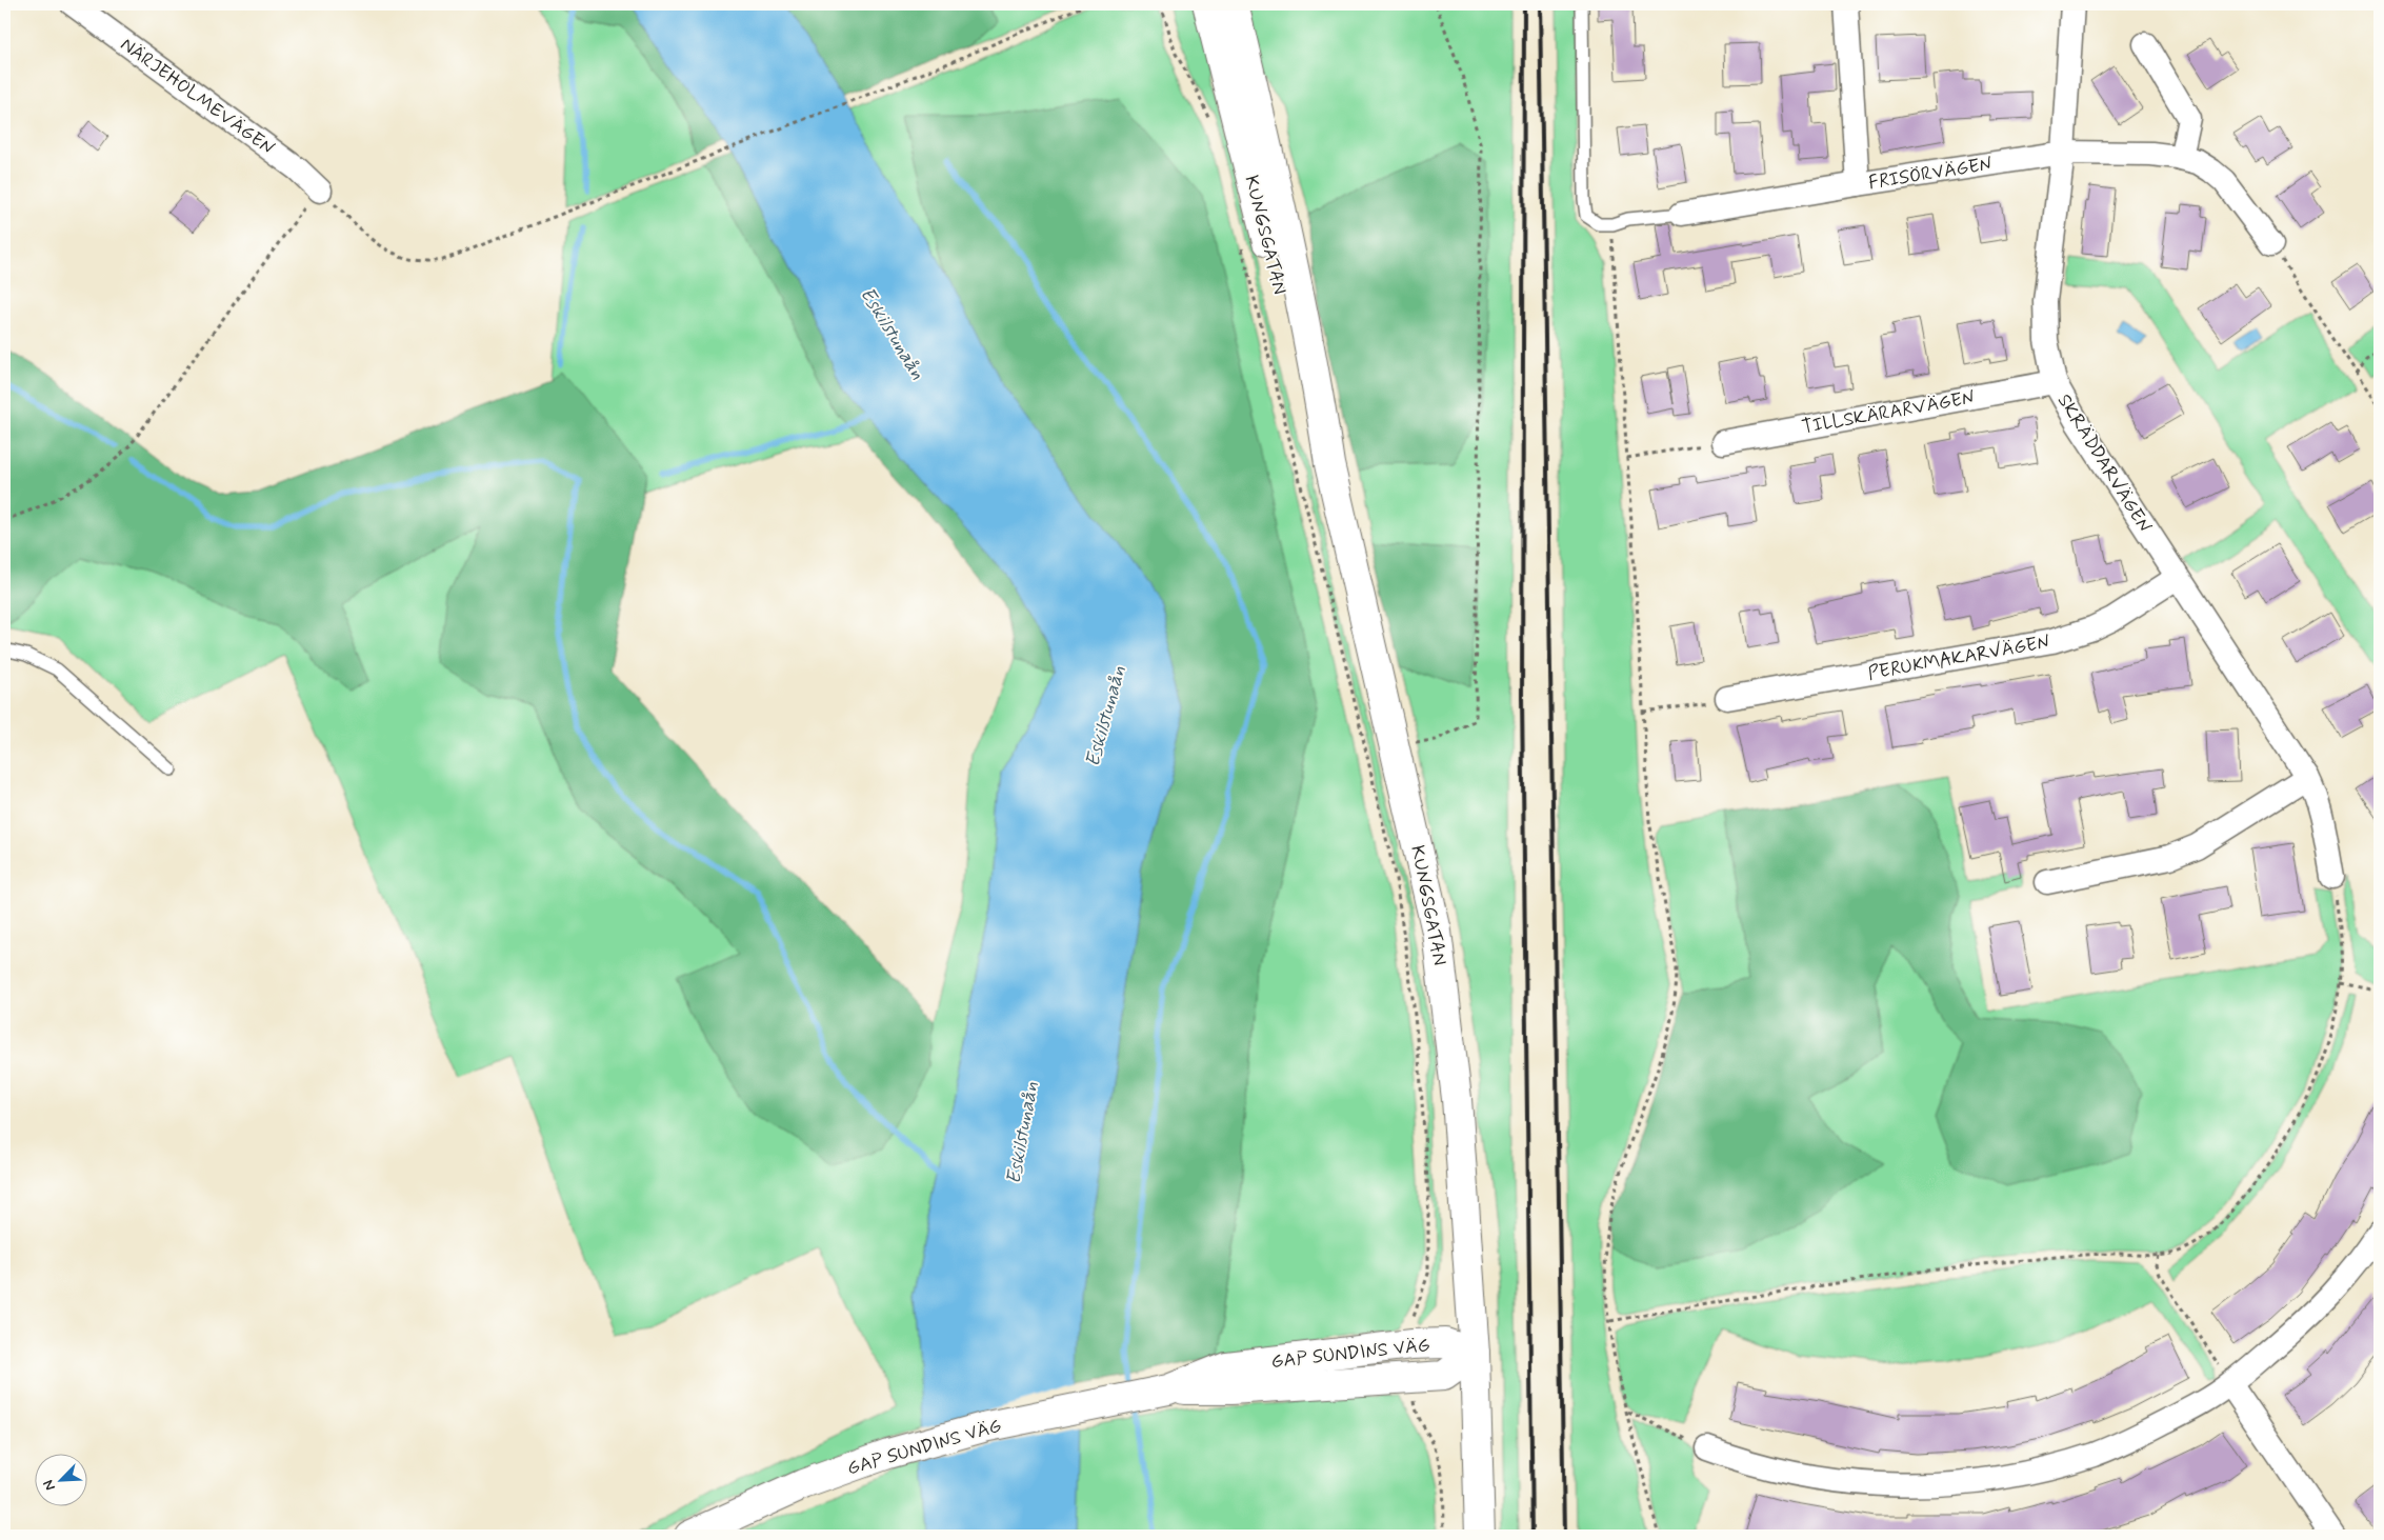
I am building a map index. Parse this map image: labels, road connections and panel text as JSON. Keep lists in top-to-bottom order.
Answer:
{
  "streets": {
    "main road": ["KUNGSGATAN", "GAP SUNDINS VÄG"],
    "street": [
      "NÄRJEHOLMEVÄGEN",
      "FRISÖRVÄGEN",
      "TILLSKÄRARVÄGEN",
      "SKRÄDDARVÄGEN",
      "PERUKMAKARVÄGEN"
    ]
  },
  "crossings": [
    ["FRISÖRVÄGEN", "SKRÄDDARVÄGEN"],
    ["KUNGSGATAN", "GAP SUNDINS VÄG"],
    ["TILLSKÄRARVÄGEN", "SKRÄDDARVÄGEN"],
    ["SKRÄDDARVÄGEN", "PERUKMAKARVÄGEN"]
  ],
  "water": ["Eskilstunaån"],
  "north": "bottom left"
}
